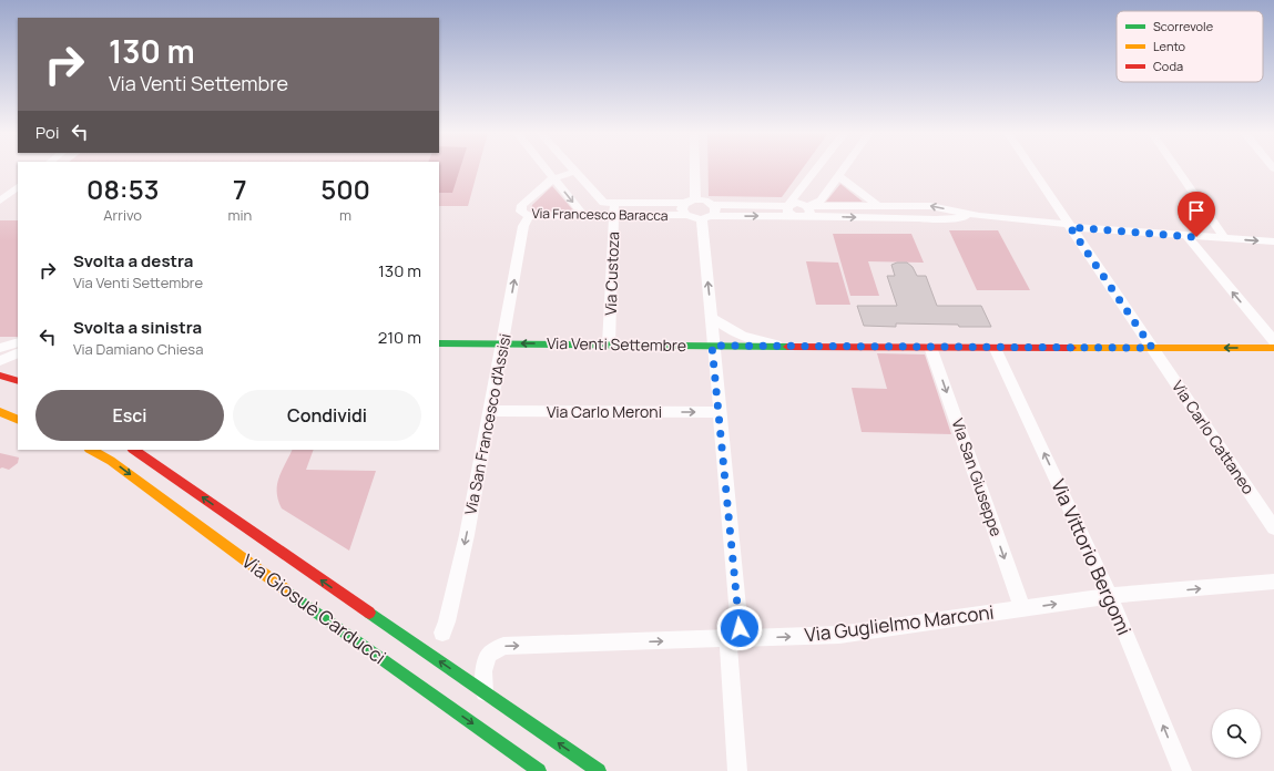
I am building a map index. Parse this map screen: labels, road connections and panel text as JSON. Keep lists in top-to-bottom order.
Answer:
{
  "streets": {
    "main road": ["Via Venti Settembre", "Via Giosuè Carducci"],
    "street": [
      "Via Francesco Baracca",
      "Via Custoza",
      "Via Carlo Meroni",
      "Via San Francesco d'Assisi",
      "Via Carlo Cattaneo",
      "Via San Giuseppe",
      "Via Vittorio Bergomi",
      "Via Guglielmo Marconi"
    ]
  },
  "crossings": [
    ["Via Francesco Baracca", "Via Custoza"],
    ["Via Francesco Baracca", "Via San Francesco d'Assisi"],
    ["Via Custoza", "Via Venti Settembre"],
    ["Via Venti Settembre", "Via San Francesco d'Assisi"],
    ["Via Venti Settembre", "Via Carlo Cattaneo"],
    ["Via Venti Settembre", "Via San Giuseppe"],
    ["Via Venti Settembre", "Via Vittorio Bergomi"],
    ["Via Carlo Meroni", "Via San Francesco d'Assisi"],
    ["Via San Giuseppe", "Via Guglielmo Marconi"],
    ["Via Vittorio Bergomi", "Via Guglielmo Marconi"],
    ["Via Giosuè Carducci", "Via Guglielmo Marconi"]
  ],
  "one_way": [
    "Via Carlo Meroni",
    "Via San Giuseppe",
    "Via Vittorio Bergomi",
    "Via Guglielmo Marconi"
  ],
  "legend": ["Scorrevole", "Lento", "Coda"],
  "page": {
    "turn": ["130 m", "Via Venti Settembre"],
    "then": "Poi",
    "eta": [
      "08:53",
      "Arrivo",
      "7",
      "min",
      "500",
      "m"
    ],
    "list": [
      {
        "name": "Svolta a destra",
        "note": "Via Venti Settembre",
        "value": "130 m"
      },
      {
        "name": "Svolta a sinistra",
        "note": "Via Damiano Chiesa",
        "value": "210 m"
      }
    ],
    "buttons": ["Esci", "Condividi"]
  }
}
